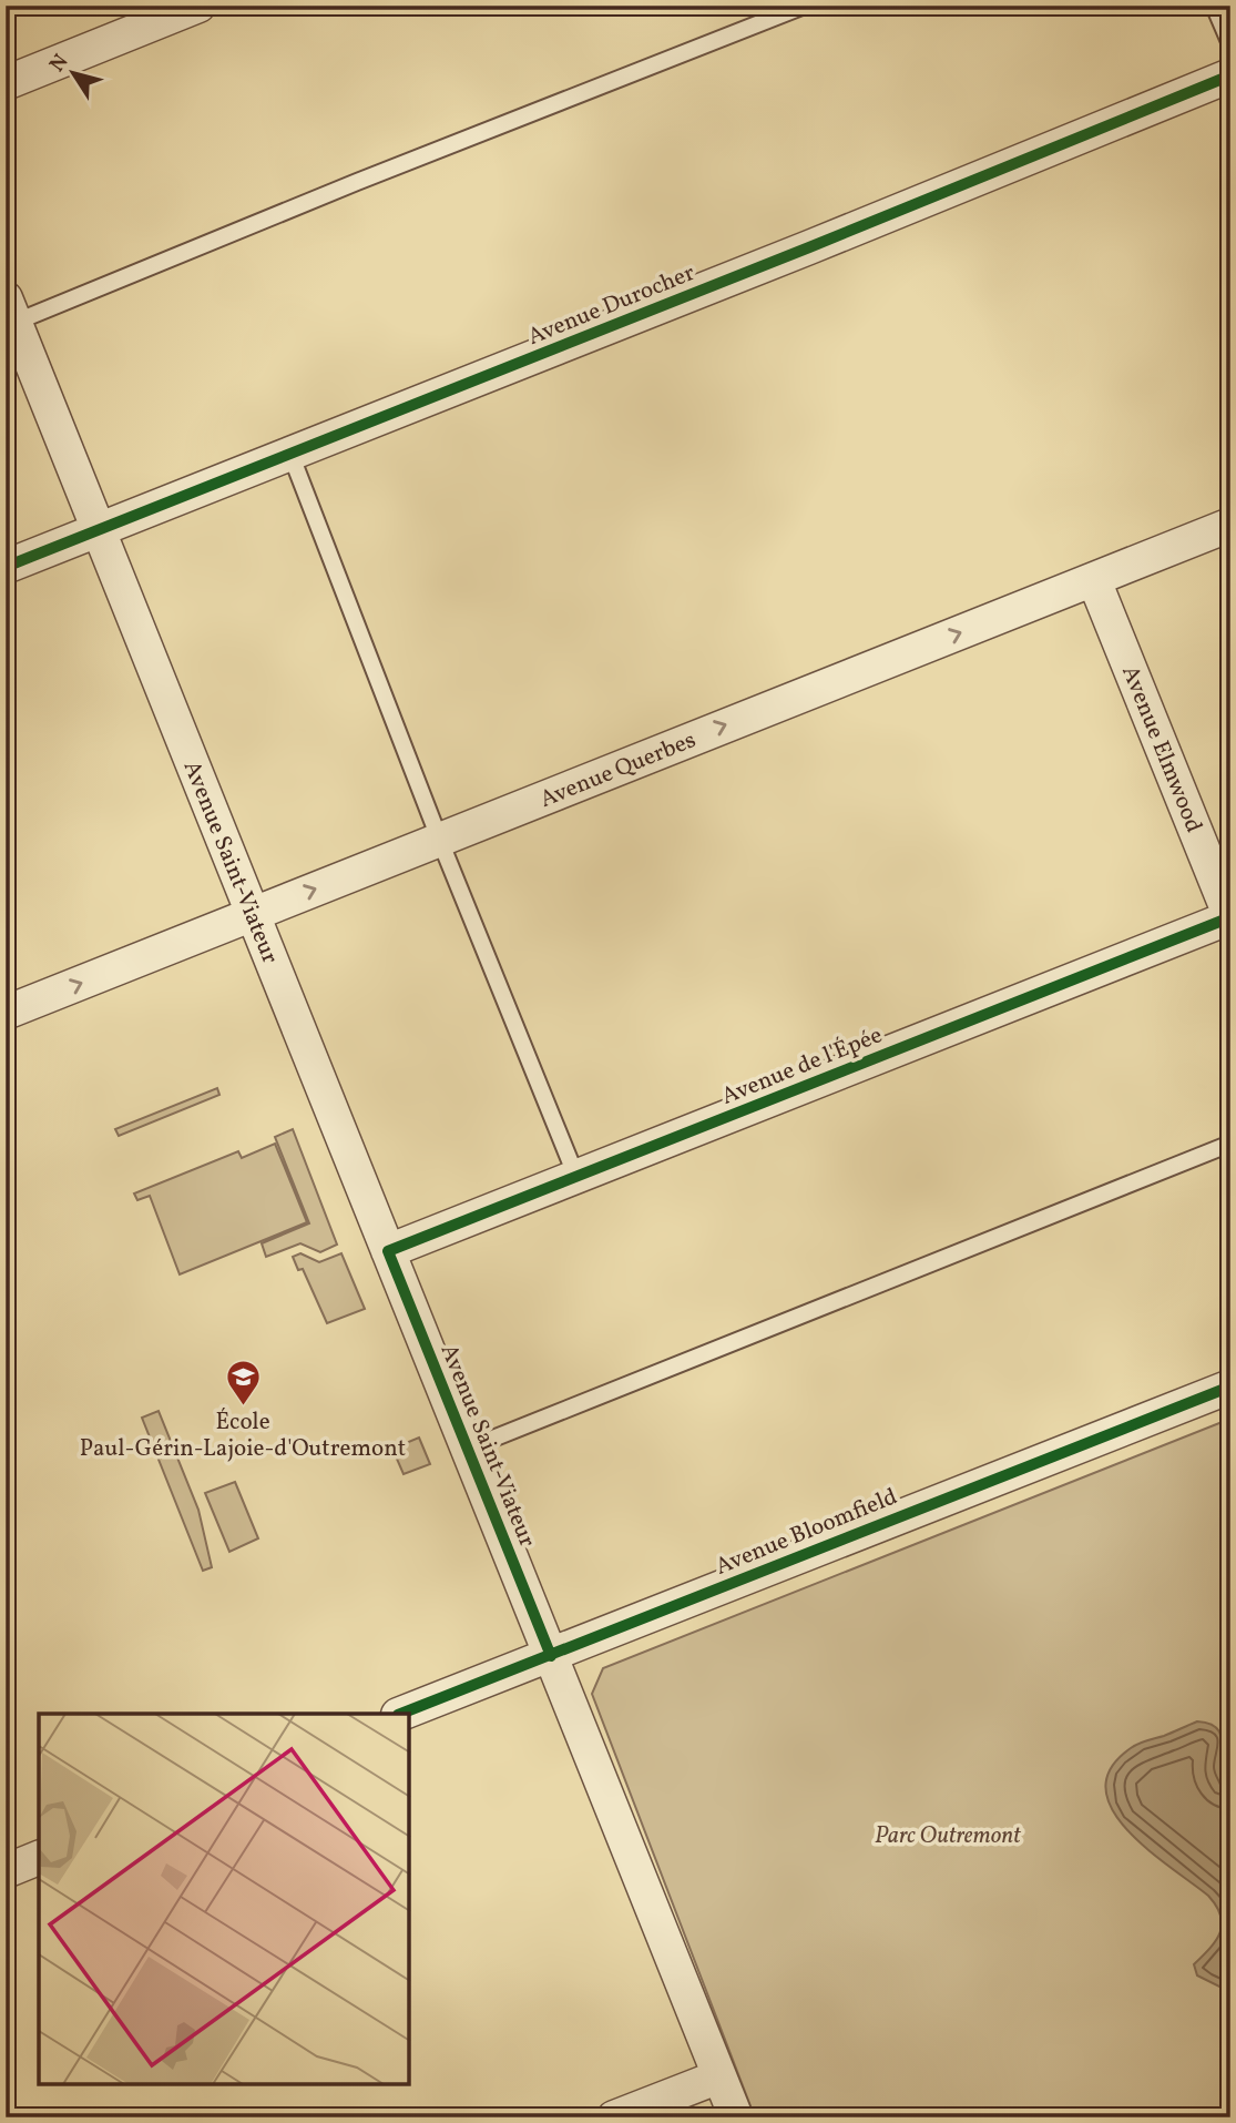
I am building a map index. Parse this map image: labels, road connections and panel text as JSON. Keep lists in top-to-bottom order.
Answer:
{
  "streets": {
    "street": [
      "Avenue Durocher",
      "Avenue Elmwood",
      "Avenue Querbes",
      "Avenue Saint-Viateur",
      "Avenue de l'Épée",
      "Avenue Bloomfield"
    ]
  },
  "crossings": [
    ["Avenue Durocher", "Avenue Saint-Viateur"],
    ["Avenue Elmwood", "Avenue Querbes"],
    ["Avenue Elmwood", "Avenue de l'Épée"],
    ["Avenue Querbes", "Avenue Saint-Viateur"],
    ["Avenue Saint-Viateur", "Avenue de l'Épée"],
    ["Avenue Saint-Viateur", "Avenue Bloomfield"]
  ],
  "one_way": ["Avenue Querbes"],
  "parks": ["Parc Outremont"],
  "places": {
    "school or university": ["École Paul-Gérin-Lajoie-d'Outremont"]
  },
  "north": "top left"
}
